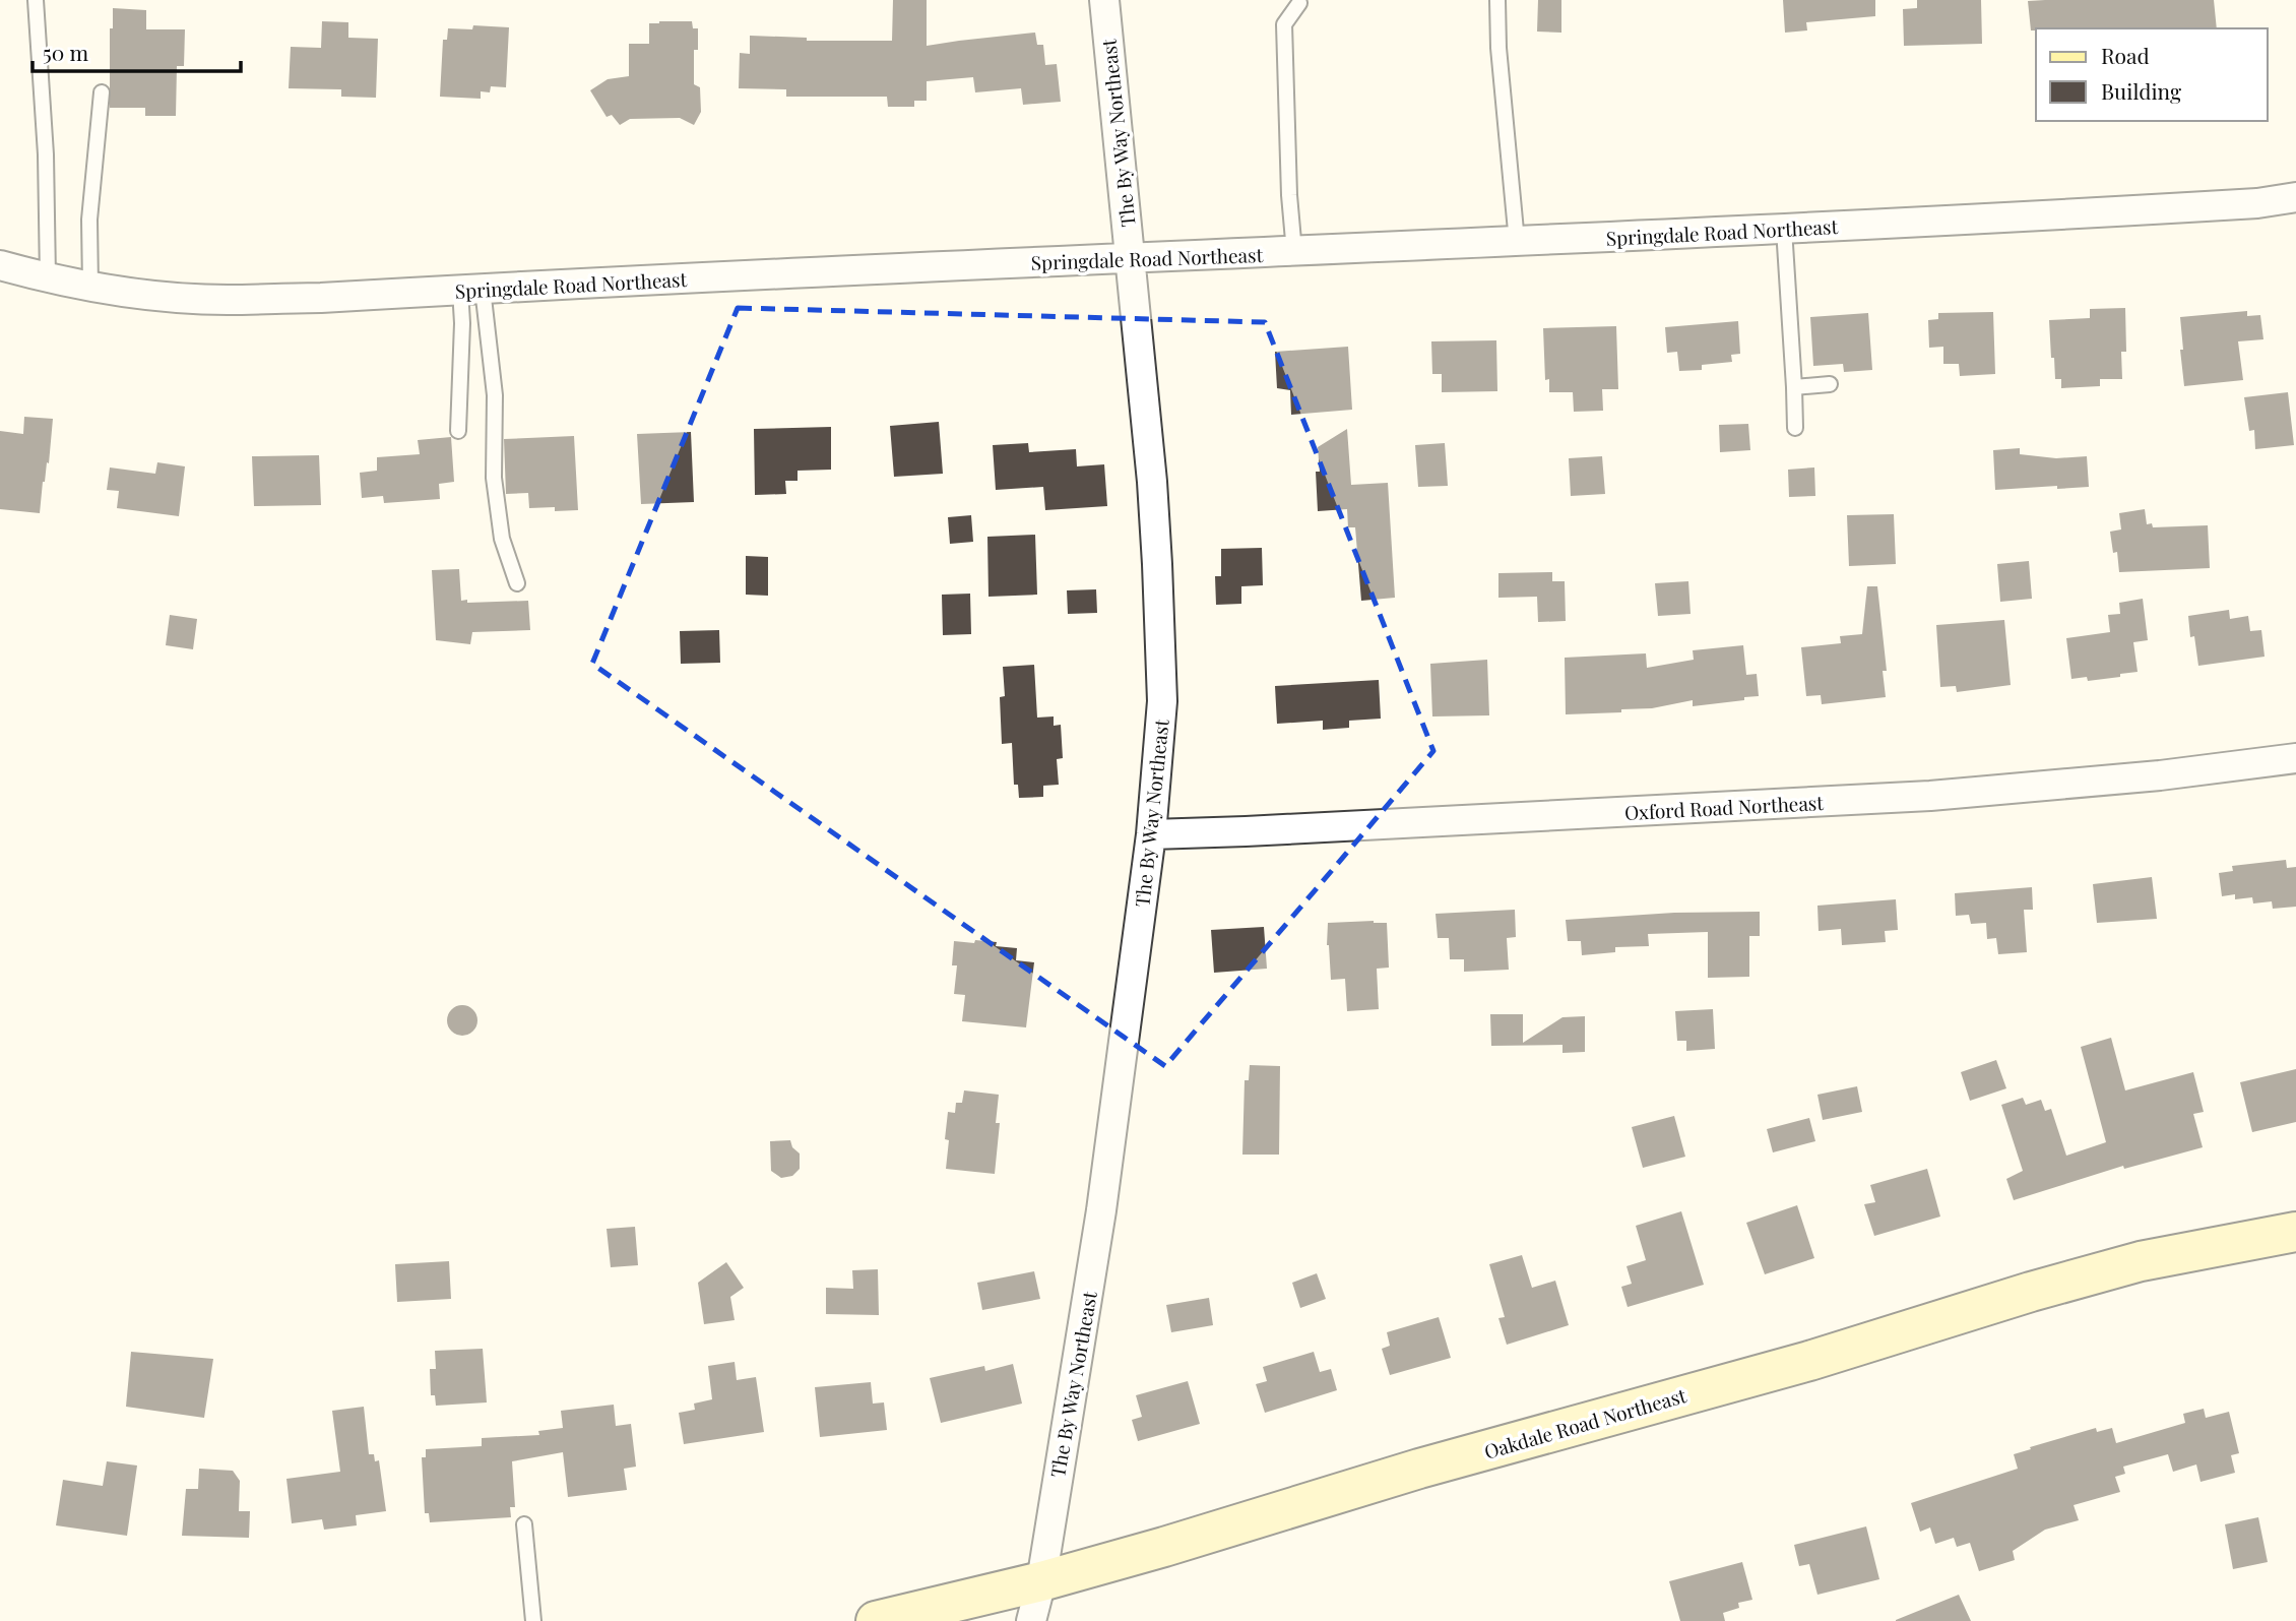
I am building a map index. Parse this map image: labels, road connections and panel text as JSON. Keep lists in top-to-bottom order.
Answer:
{
  "streets": {
    "street": [
      "The By Way Northeast",
      "Springdale Road Northeast",
      "Oxford Road Northeast",
      "Oakdale Road Northeast"
    ]
  },
  "crossings": [
    ["The By Way Northeast", "Springdale Road Northeast"],
    ["The By Way Northeast", "Oxford Road Northeast"],
    ["The By Way Northeast", "Oakdale Road Northeast"]
  ],
  "legend": ["Road", "Building"],
  "scale_bar": "50 m"
}
